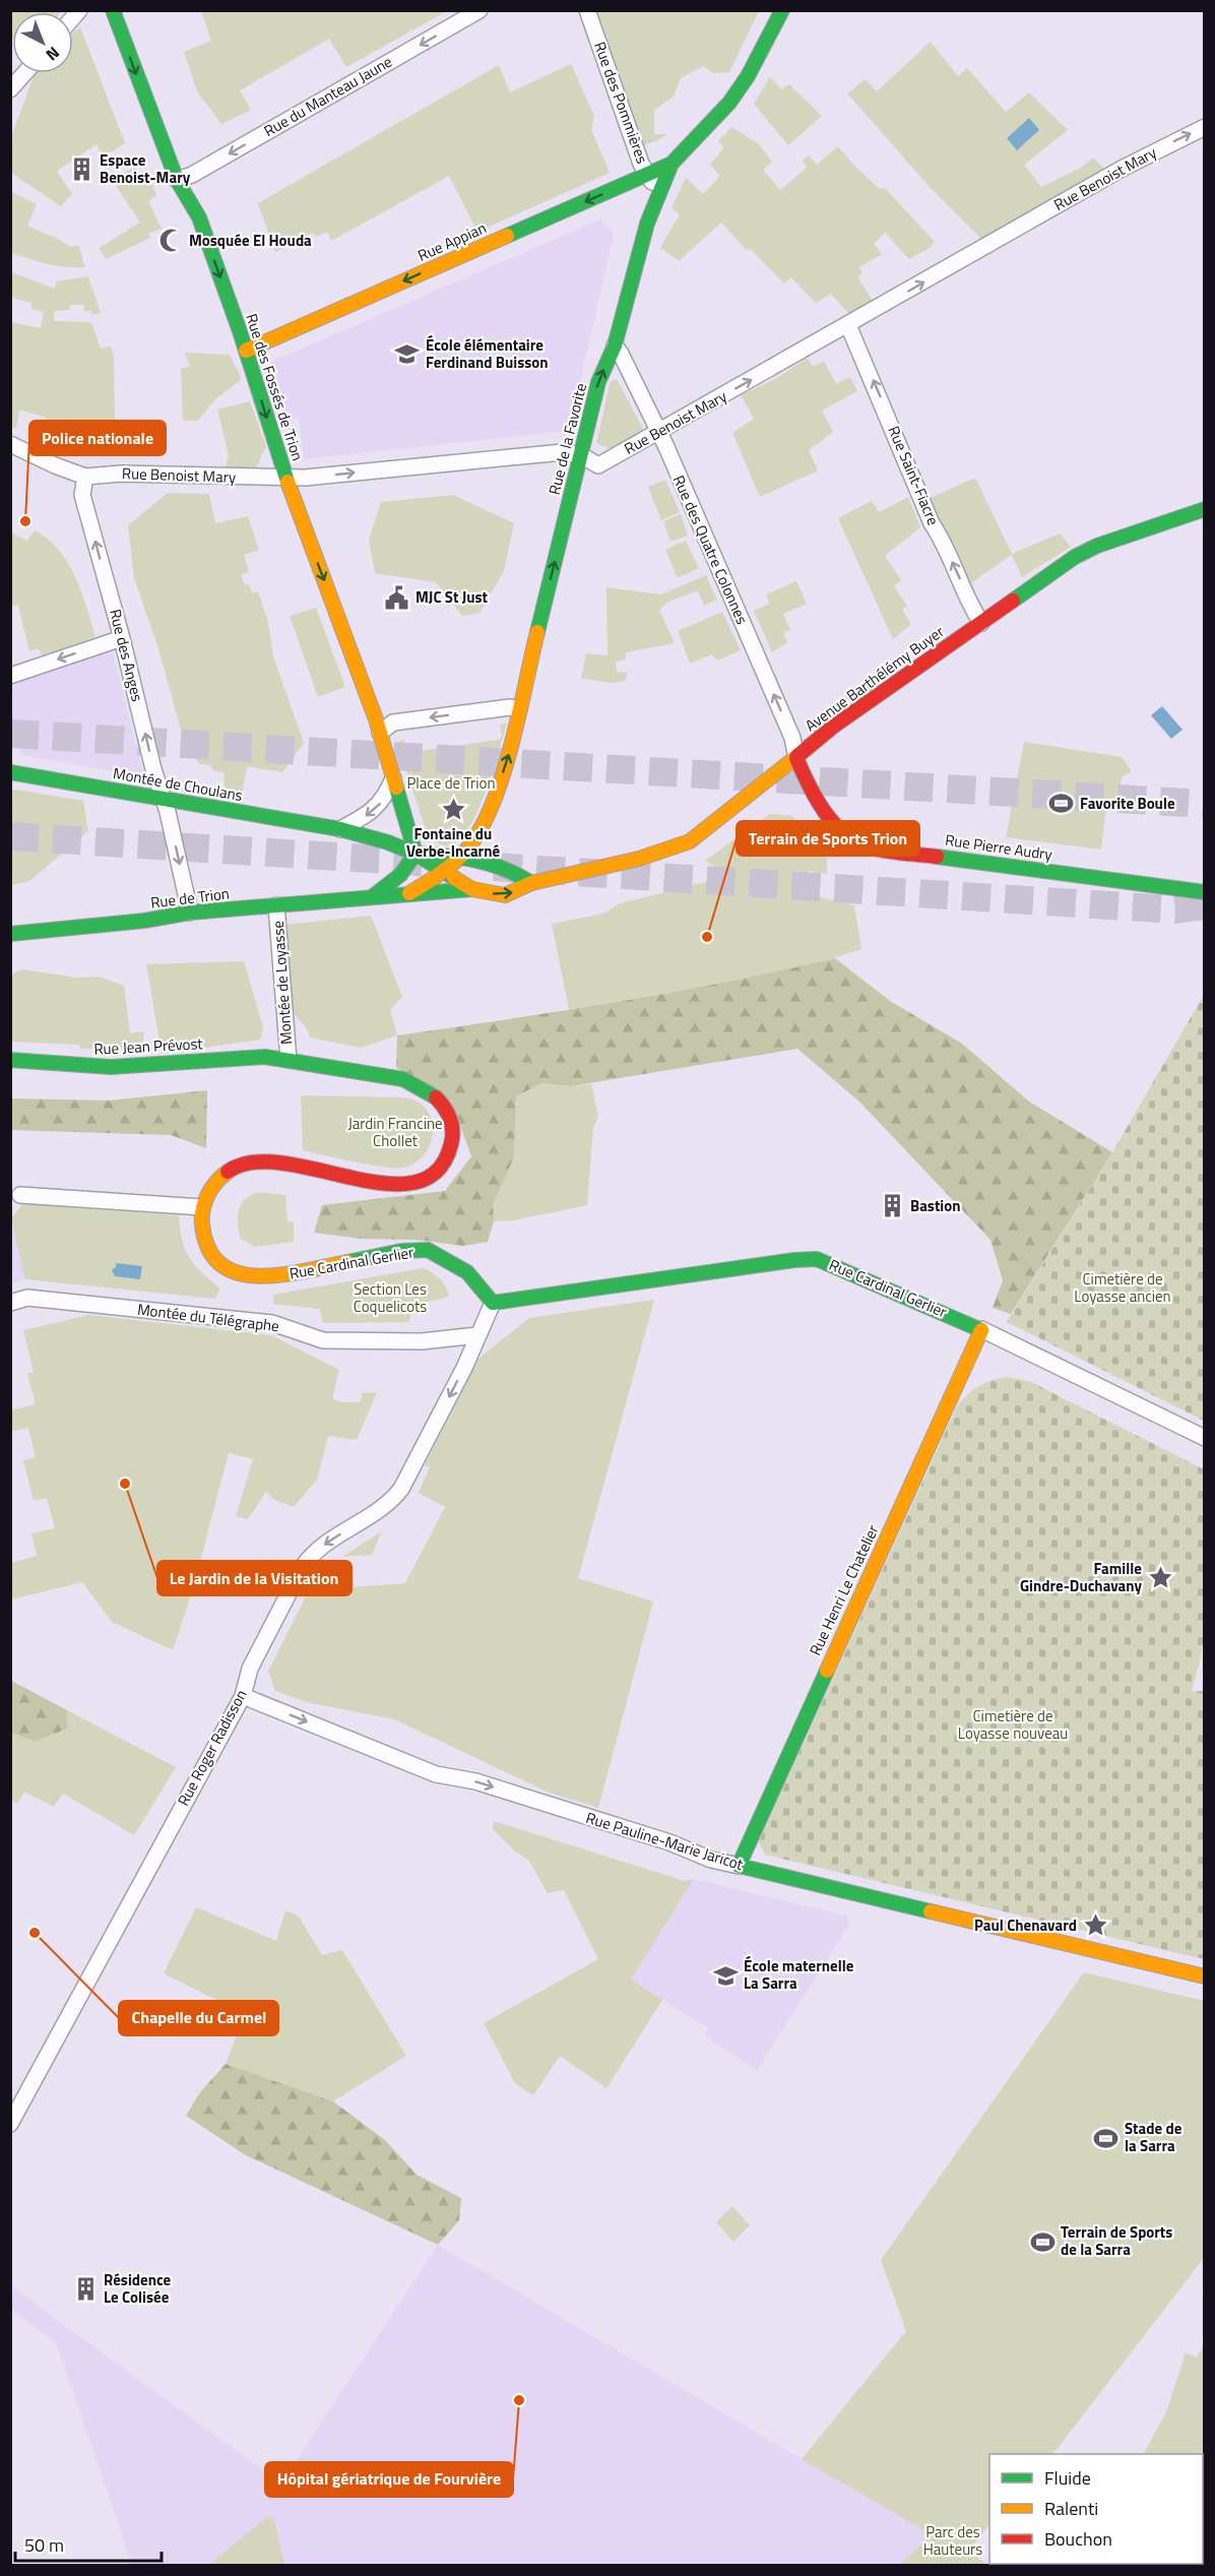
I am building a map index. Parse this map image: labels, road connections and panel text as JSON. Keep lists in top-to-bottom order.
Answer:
{
  "streets": {
    "street": [
      "Rue du Manteau Jaune",
      "Rue des Pommières",
      "Rue Benoist Mary",
      "Rue Appian",
      "Rue des Fossés de Trion",
      "Rue de la Favorite",
      "Rue Saint-Fiacre",
      "Rue des Quatre Colonnes",
      "Rue des Anges",
      "Avenue Barthélémy Buyer",
      "Montée de Choulans",
      "Rue Pierre Audry",
      "Rue de Trion",
      "Montée de Loyasse",
      "Rue Jean Prévost",
      "Rue Cardinal Gerlier",
      "Montée du Télégraphe",
      "Rue Henri Le Chatelier",
      "Rue Roger Radisson",
      "Rue Pauline-Marie Jaricot"
    ]
  },
  "crossings": [
    ["Rue du Manteau Jaune", "Rue des Fossés de Trion"],
    ["Rue des Pommières", "Rue Appian"],
    ["Rue des Pommières", "Rue de la Favorite"],
    ["Rue Benoist Mary", "Rue des Fossés de Trion"],
    ["Rue Benoist Mary", "Rue de la Favorite"],
    ["Rue Benoist Mary", "Rue Saint-Fiacre"],
    ["Rue Benoist Mary", "Rue des Quatre Colonnes"],
    ["Rue Benoist Mary", "Rue des Anges"],
    ["Rue Appian", "Rue des Fossés de Trion"],
    ["Rue Appian", "Rue de la Favorite"],
    ["Rue de la Favorite", "Rue des Quatre Colonnes"],
    ["Rue Saint-Fiacre", "Avenue Barthélémy Buyer"],
    ["Rue des Quatre Colonnes", "Avenue Barthélémy Buyer"],
    ["Rue des Quatre Colonnes", "Rue Pierre Audry"],
    ["Rue des Anges", "Montée de Choulans"],
    ["Rue des Anges", "Rue de Trion"],
    ["Avenue Barthélémy Buyer", "Rue Pierre Audry"],
    ["Rue de Trion", "Montée de Loyasse"],
    ["Montée de Loyasse", "Rue Jean Prévost"],
    ["Rue Cardinal Gerlier", "Rue Henri Le Chatelier"],
    ["Rue Cardinal Gerlier", "Rue Roger Radisson"],
    ["Montée du Télégraphe", "Rue Roger Radisson"],
    ["Rue Henri Le Chatelier", "Rue Pauline-Marie Jaricot"],
    ["Rue Roger Radisson", "Rue Pauline-Marie Jaricot"]
  ],
  "one_way": [
    "Rue du Manteau Jaune",
    "Rue Benoist Mary",
    "Rue Appian",
    "Rue des Fossés de Trion",
    "Rue de la Favorite",
    "Rue Saint-Fiacre",
    "Rue des Quatre Colonnes",
    "Rue Roger Radisson",
    "Rue Pauline-Marie Jaricot"
  ],
  "parks": [
    "Place de Trion",
    "Jardin Francine Chollet",
    "Cimetière de Loyasse ancien",
    "Section Les Coquelicots",
    "Cimetière de Loyasse nouveau",
    "Parc des Hauteurs"
  ],
  "places": {
    "building": ["Espace Benoist-Mary", "Bastion", "Résidence Le Colisée"],
    "mosque": ["Mosquée El Houda"],
    "school or university": ["École élémentaire Ferdinand Buisson", "École maternelle La Sarra"],
    "other": [
      "Police nationale",
      "Terrain de Sports Trion",
      "Le Jardin de la Visitation",
      "Chapelle du Carmel",
      "Hôpital gériatrique de Fourvière"
    ],
    "public building": ["MJC St Just"],
    "sports": ["Favorite Boule", "Stade de la Sarra", "Terrain de Sports de la Sarra"],
    "place": ["Fontaine du Verbe-Incarné", "Famille Gindre-Duchavany", "Paul Chenavard"]
  },
  "legend": ["Fluide", "Ralenti", "Bouchon"],
  "scale_bar": "50 m",
  "north": "bottom right"
}
